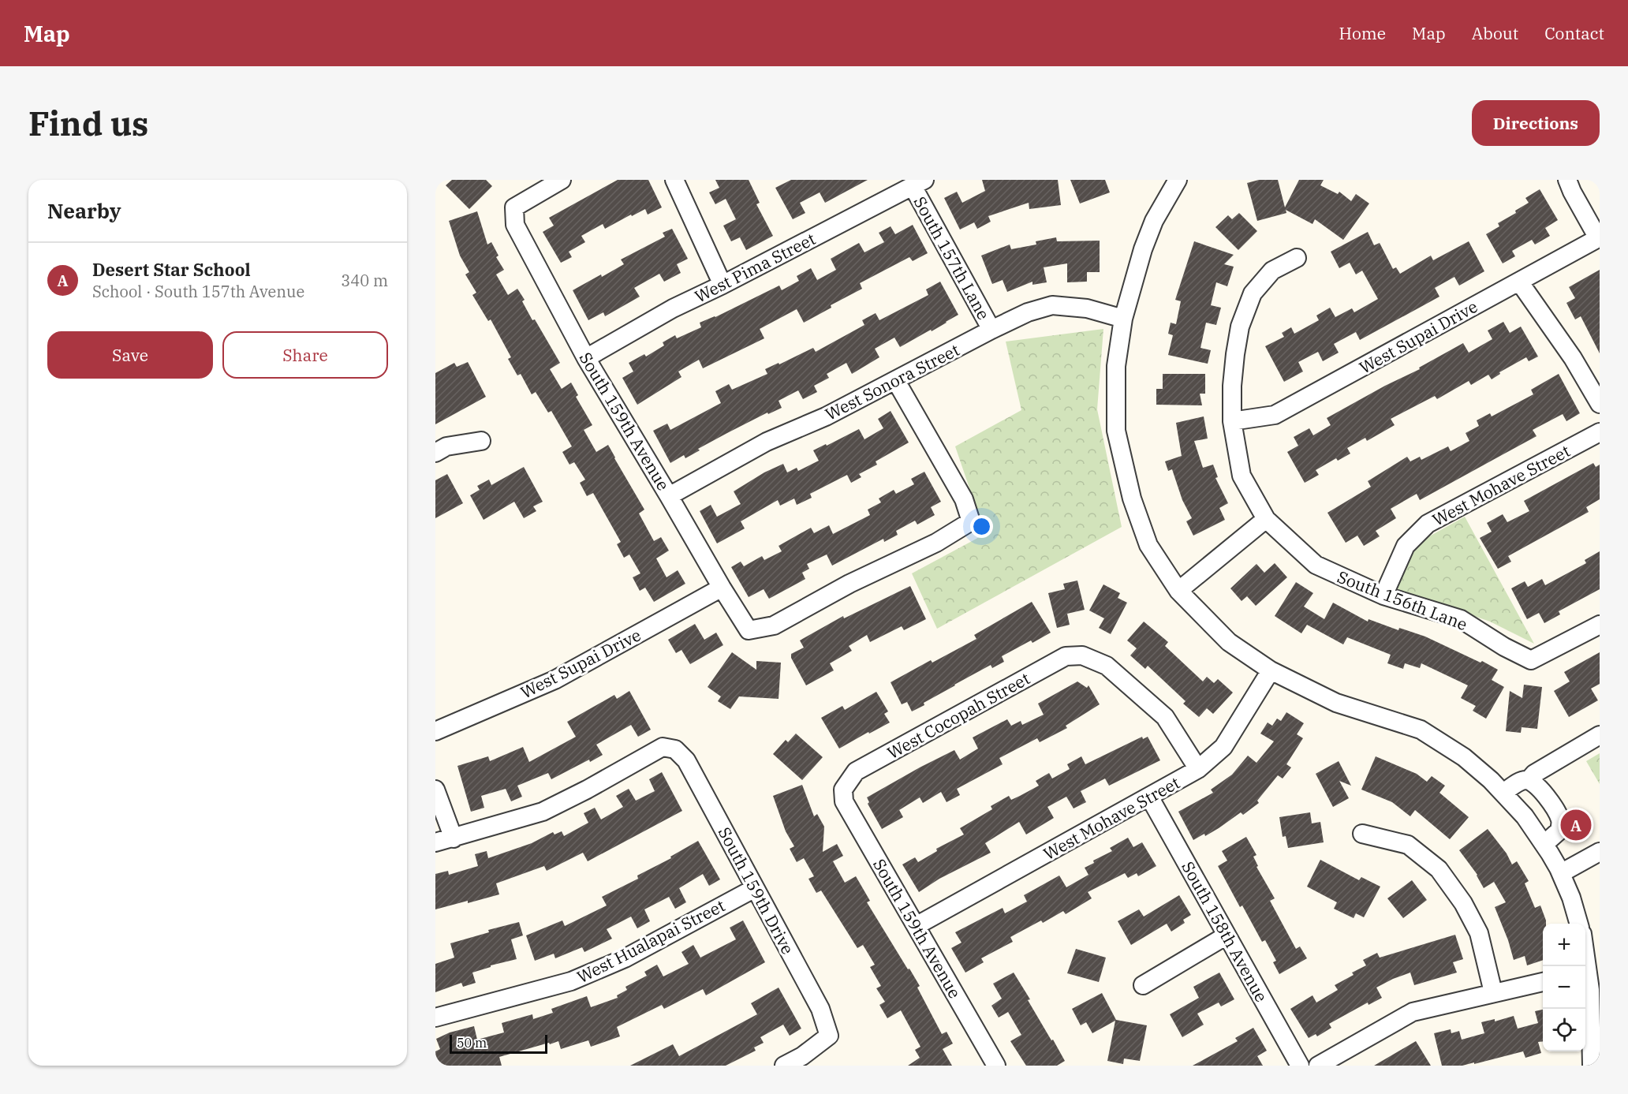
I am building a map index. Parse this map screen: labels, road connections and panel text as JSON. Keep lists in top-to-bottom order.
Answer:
{
  "streets": {
    "street": [
      "South 157th Lane",
      "West Pima Street",
      "West Supai Drive",
      "West Sonora Street",
      "South 159th Avenue",
      "West Mohave Street",
      "South 156th Lane",
      "West Cocopah Street",
      "South 159th Drive",
      "South 158th Avenue",
      "West Hualapai Street"
    ]
  },
  "crossings": [
    ["South 157th Lane", "West Pima Street"],
    ["South 157th Lane", "West Sonora Street"],
    ["West Pima Street", "South 159th Avenue"],
    ["West Supai Drive", "South 159th Avenue"],
    ["West Supai Drive", "South 156th Lane"],
    ["West Sonora Street", "South 159th Avenue"],
    ["South 159th Avenue", "West Mohave Street"],
    ["South 159th Avenue", "West Cocopah Street"],
    ["West Mohave Street", "South 156th Lane"],
    ["West Mohave Street", "West Cocopah Street"],
    ["West Mohave Street", "South 158th Avenue"],
    ["South 159th Drive", "West Hualapai Street"]
  ],
  "scale_bar": "50 m",
  "page": {
    "header": "Map",
    "nav": [
      "Home",
      "Map",
      "About",
      "Contact"
    ],
    "buttons": [
      "Directions",
      ["Save", "Share"]
    ],
    "title": "Find us",
    "heading": "Nearby",
    "list": [
      {
        "mark": "A",
        "name": "Desert Star School",
        "note": "School · South 157th Avenue",
        "value": "340 m"
      }
    ],
    "pins": "A",
    "map_buttons": ["+", "−"],
    "scale": "50 m"
  }
}
